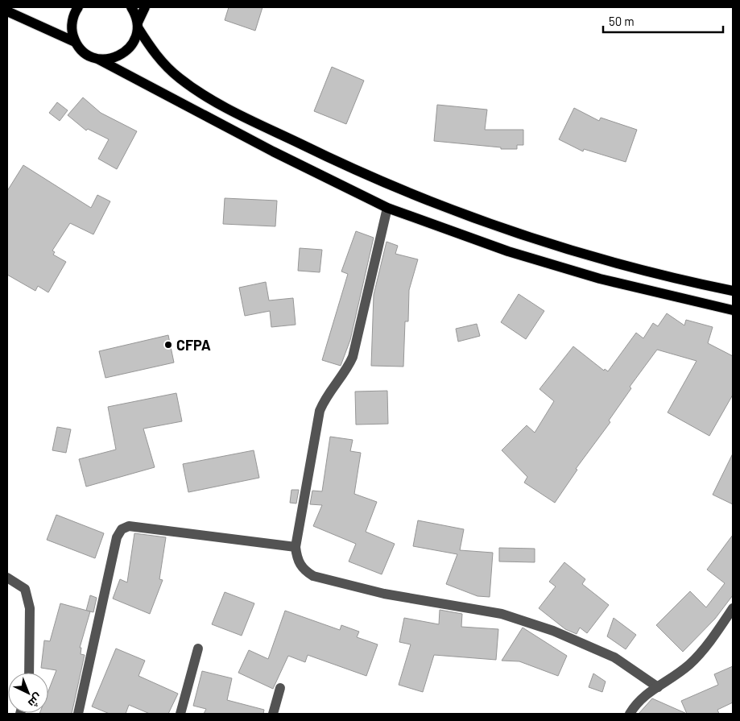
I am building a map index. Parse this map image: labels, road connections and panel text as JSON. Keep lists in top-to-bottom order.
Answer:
{
  "places": ["CFPA"],
  "scale_bar": "50 m",
  "north": "bottom right"
}
